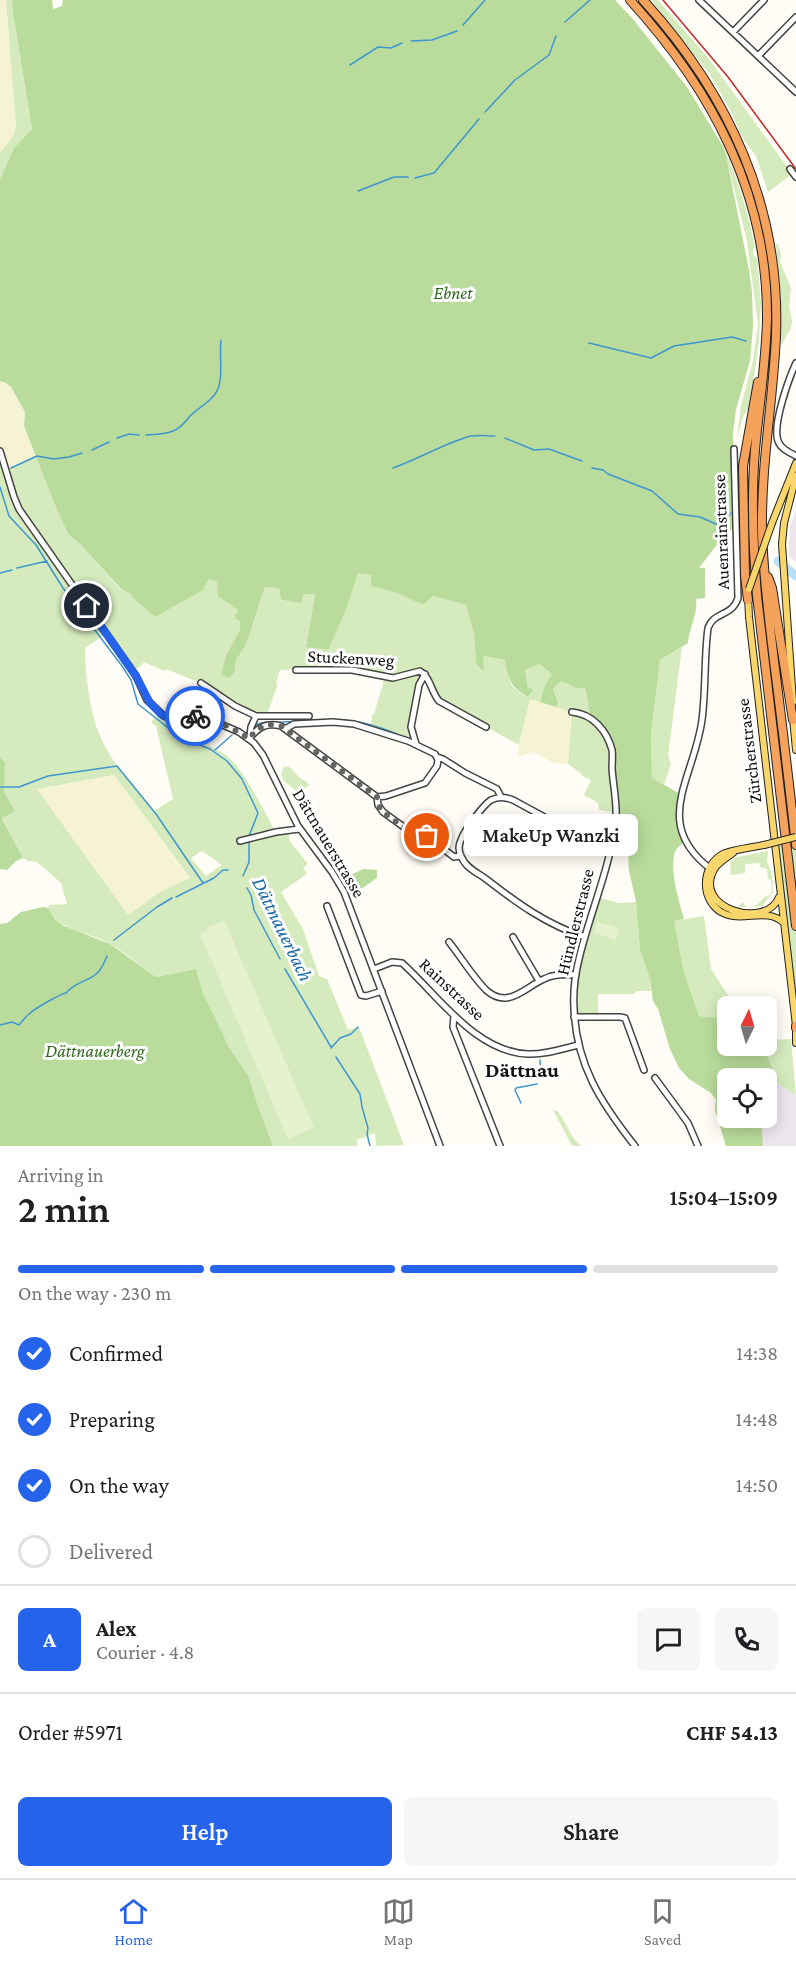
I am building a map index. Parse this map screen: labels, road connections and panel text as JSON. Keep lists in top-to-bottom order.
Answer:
{
  "streets": {
    "main road": ["Zürcherstrasse"],
    "street": [
      "Auenrainstrasse",
      "Stuckenweg",
      "Dättnauerstrasse",
      "Hündlerstrasse",
      "Rainstrasse"
    ]
  },
  "crossings": [
    ["Dättnauerstrasse", "Rainstrasse"],
    ["Hündlerstrasse", "Rainstrasse"]
  ],
  "districts": ["Dättnau"],
  "water": ["Dättnauerbach"],
  "parks": ["Ebnet", "Dättnauerberg"],
  "places": ["MakeUp Wanzki"],
  "north": "top",
  "page": {
    "bubble": "MakeUp Wanzki",
    "heading": ["2 min", "Arriving in", "15:04–15:09"],
    "panel": [
      "Alex",
      "Courier · 4.8",
      "Order #5971",
      "CHF 54.13"
    ],
    "bar": "On the way · 230 m",
    "list": [
      ["Confirmed", "14:38"],
      ["Preparing", "14:48"],
      ["On the way", "14:50"],
      "Delivered"
    ],
    "round": "A",
    "buttons": ["Help", "Share"],
    "tabs": ["Home", "Map", "Saved"]
  }
}
